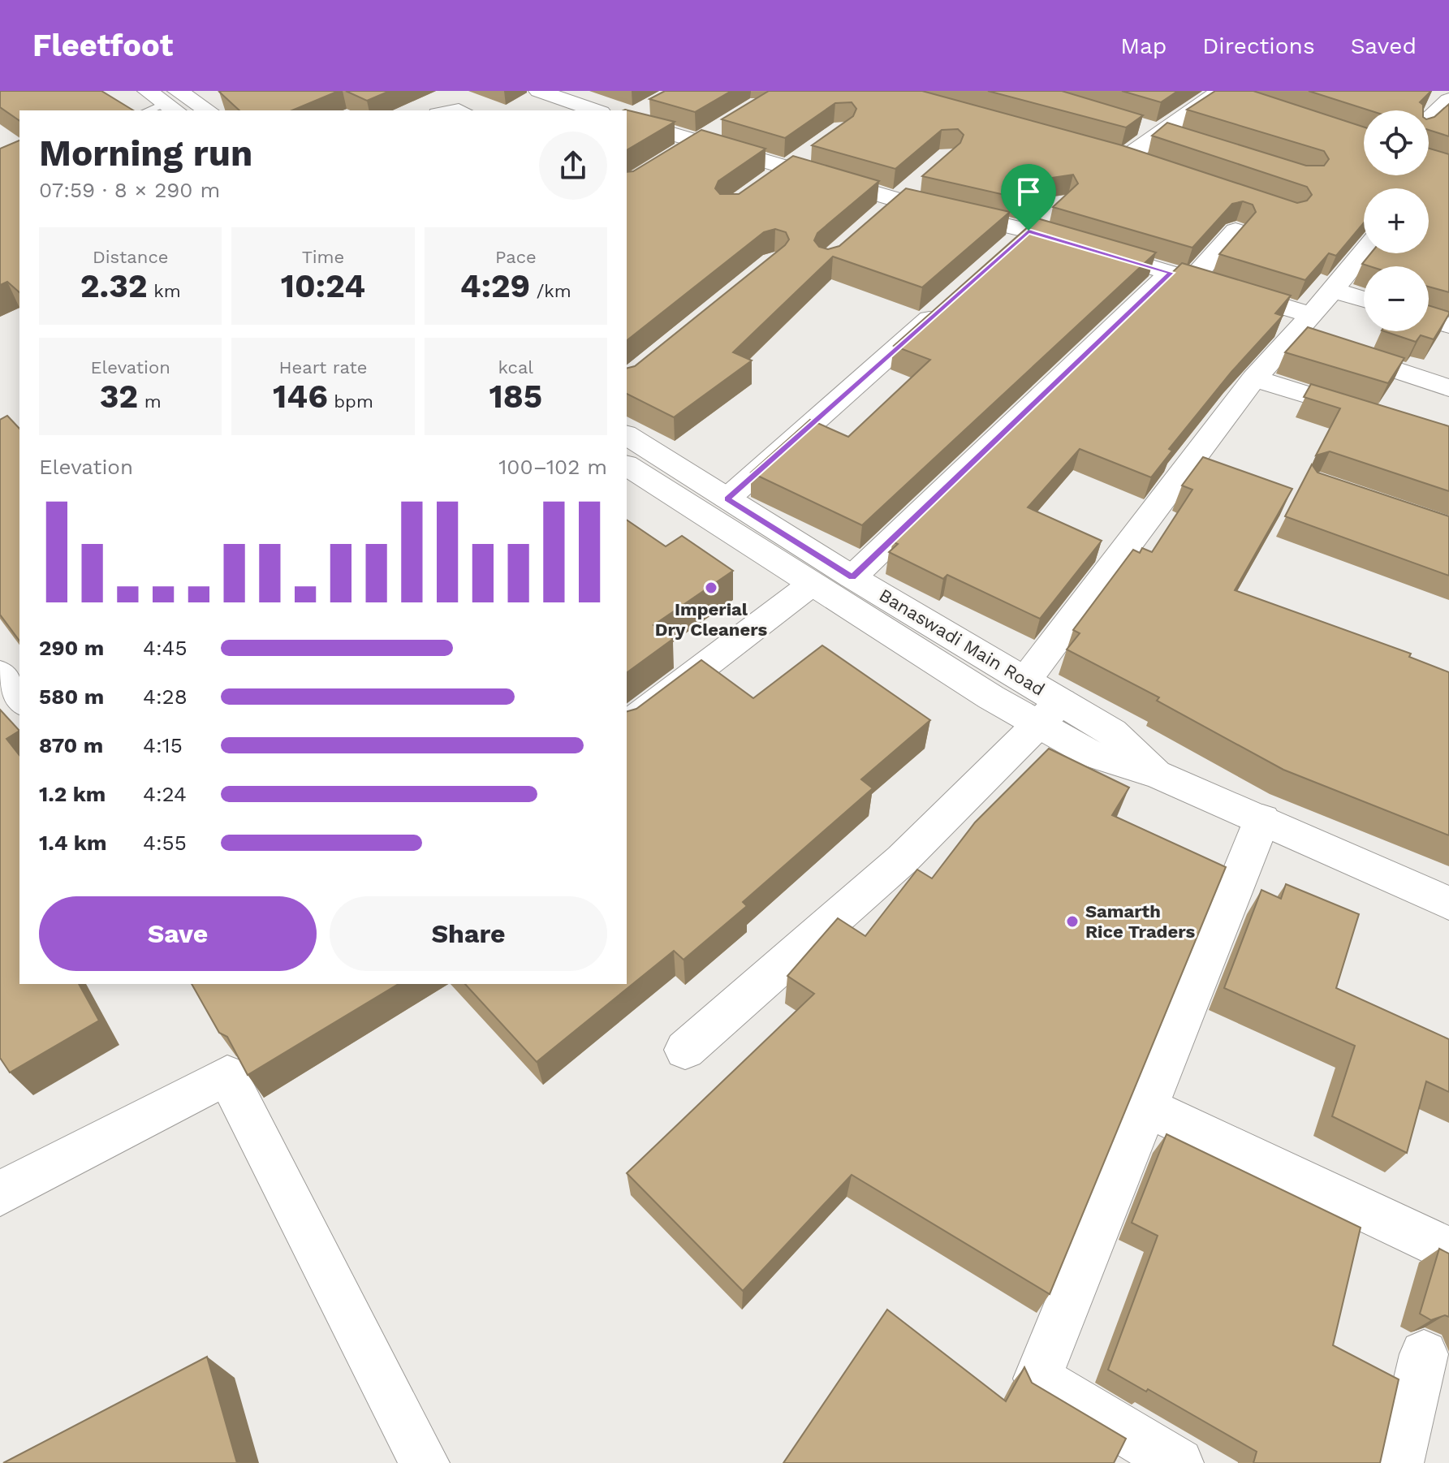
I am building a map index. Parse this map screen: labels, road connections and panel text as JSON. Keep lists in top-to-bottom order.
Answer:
{
  "streets": {
    "street": ["Banaswadi Main Road"]
  },
  "places": ["Imperial Dry Cleaners", "Samarth Rice Traders"],
  "page": {
    "header": "Fleetfoot",
    "nav": ["Map", "Directions", "Saved"],
    "map_buttons": ["+", "−"],
    "heading": ["Morning run", "07:59 · 8 × 290 m"],
    "stats": [
      ["Distance", "2.32 km"],
      ["Time", "10:24"],
      ["Pace", "4:29 /km"],
      ["Elevation", "32 m"],
      ["Heart rate", "146 bpm"],
      ["kcal", "185"]
    ],
    "chart": ["Elevation", "100–102 m"],
    "list": [
      {
        "name": "290 m",
        "note": "4:45"
      },
      {
        "name": "580 m",
        "note": "4:28"
      },
      {
        "name": "870 m",
        "note": "4:15"
      },
      {
        "name": "1.2 km",
        "note": "4:24"
      },
      {
        "name": "1.4 km",
        "note": "4:55"
      }
    ],
    "buttons": ["Save", "Share"]
  }
}
